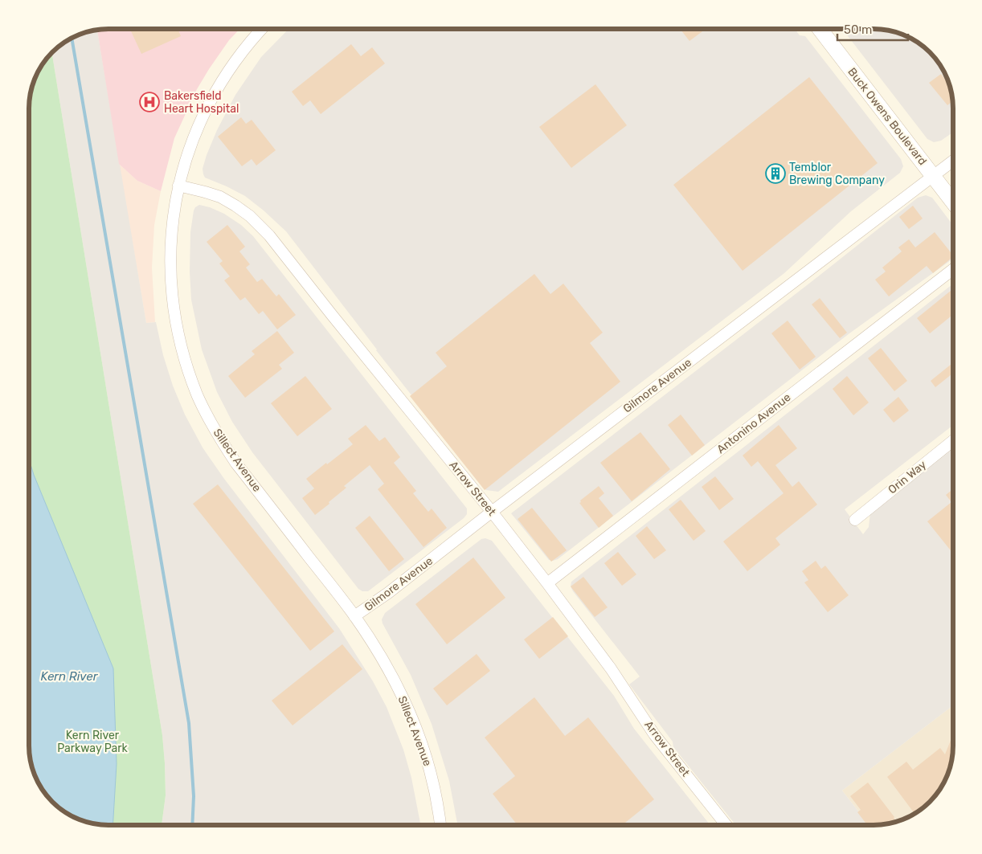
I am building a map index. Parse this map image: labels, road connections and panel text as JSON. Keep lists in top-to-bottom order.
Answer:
{
  "streets": {
    "main road": ["Buck Owens Boulevard"],
    "street": [
      "Gilmore Avenue",
      "Antonino Avenue",
      "Sillect Avenue",
      "Orin Way",
      "Arrow Street"
    ]
  },
  "crossings": [
    ["Buck Owens Boulevard", "Gilmore Avenue"],
    ["Gilmore Avenue", "Sillect Avenue"],
    ["Gilmore Avenue", "Arrow Street"],
    ["Antonino Avenue", "Arrow Street"],
    ["Sillect Avenue", "Arrow Street"]
  ],
  "water": ["Kern River"],
  "parks": ["Kern River Parkway Park"],
  "places": {
    "hospital": ["Bakersfield Heart Hospital"],
    "building": ["Temblor Brewing Company"]
  },
  "scale_bar": "50 m"
}
